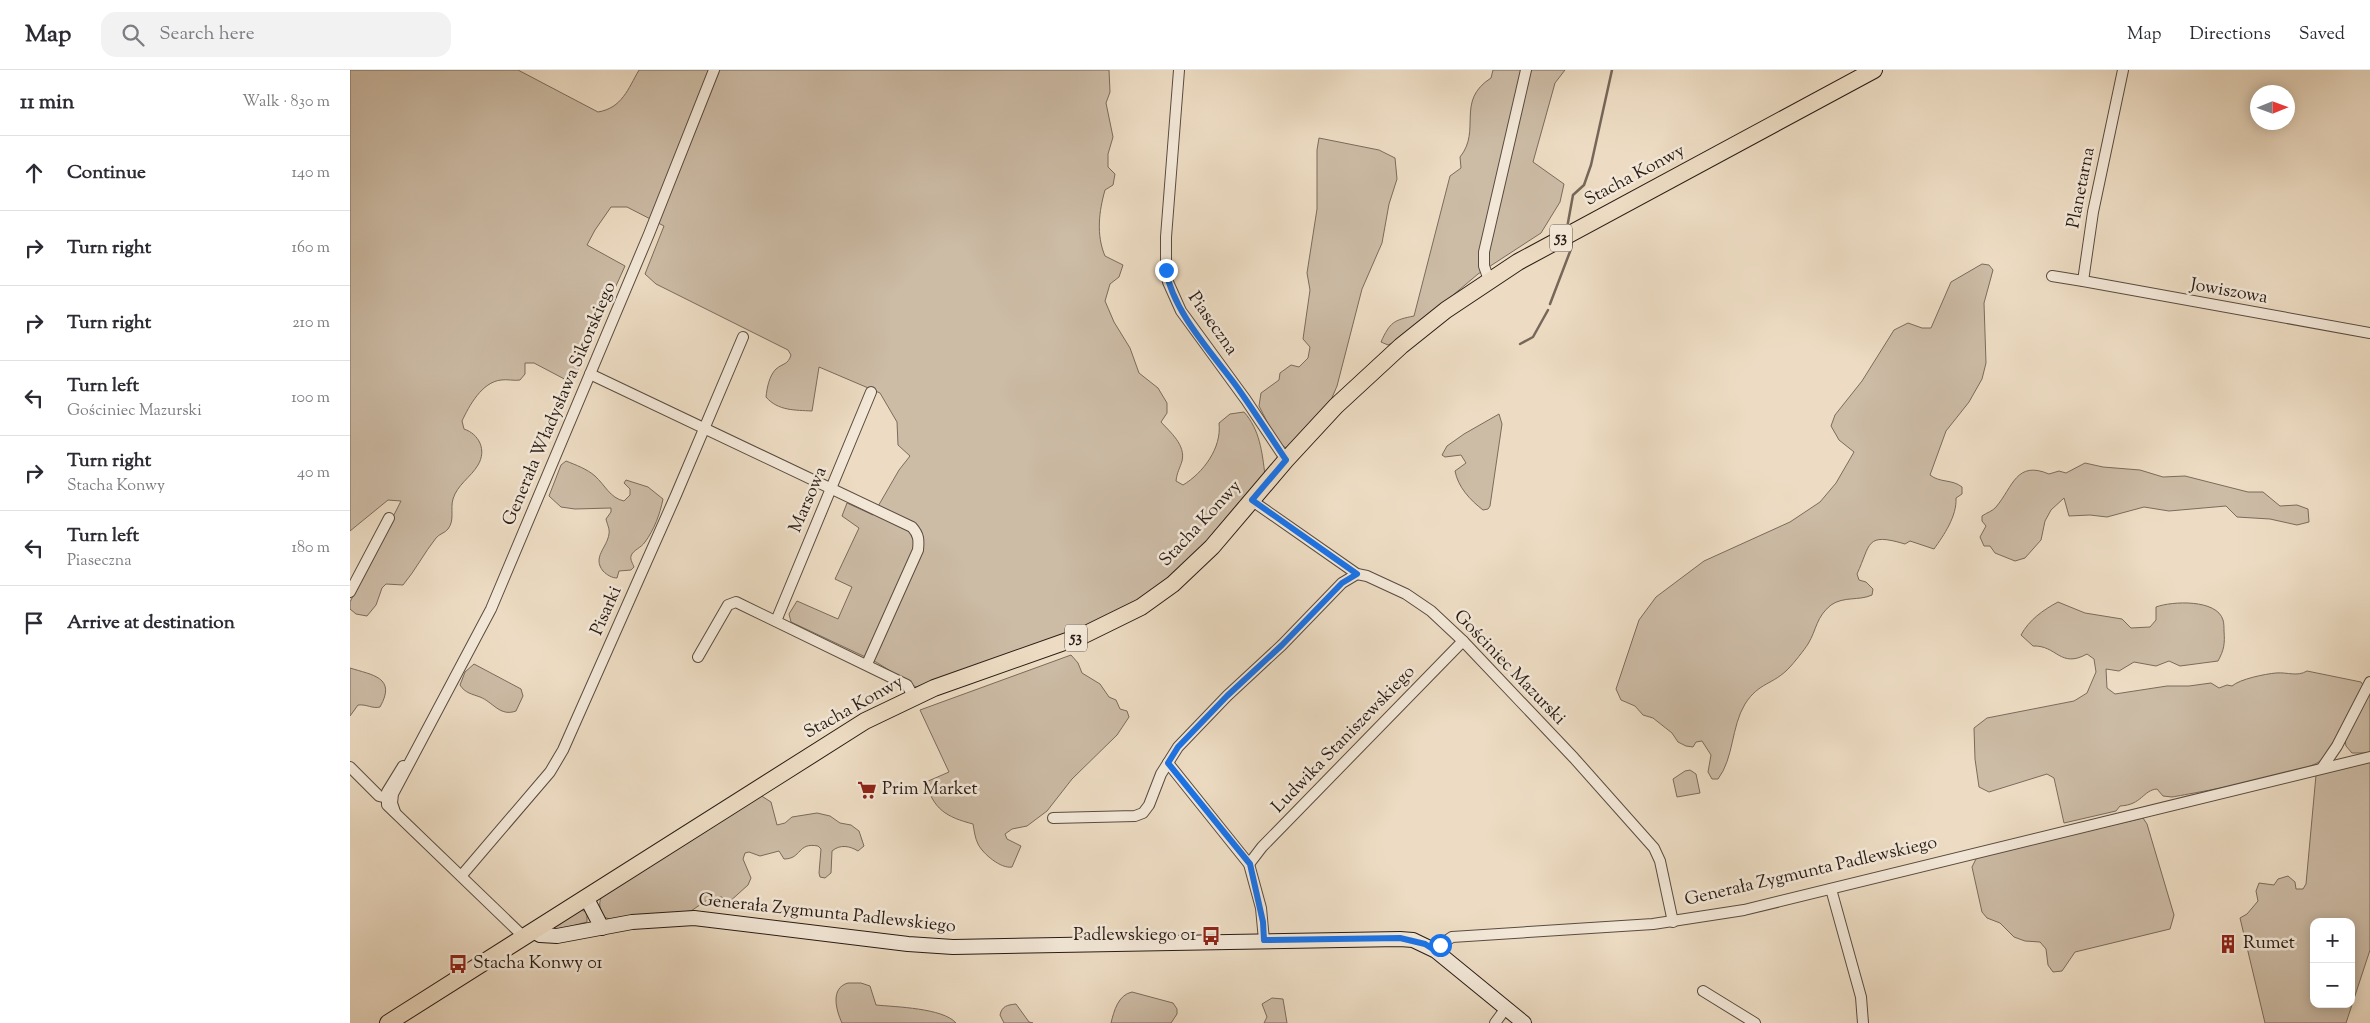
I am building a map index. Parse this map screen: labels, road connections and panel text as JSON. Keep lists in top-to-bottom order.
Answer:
{
  "streets": {
    "main road": ["Stacha Konwy", "53"],
    "street": [
      "Planetarna",
      "Jowiszowa",
      "Piaseczna",
      "Generała Władysława Sikorskiego",
      "Marsowa",
      "Pisarki",
      "Gościniec Mazurski",
      "Ludwika Staniszewskiego",
      "Generała Zygmunta Padlewskiego"
    ]
  },
  "crossings": [
    ["Stacha Konwy", "Piaseczna"],
    ["Stacha Konwy", "Gościniec Mazurski"],
    ["Stacha Konwy", "Generała Zygmunta Padlewskiego"],
    ["Planetarna", "Jowiszowa"],
    ["Gościniec Mazurski", "Ludwika Staniszewskiego"],
    ["Gościniec Mazurski", "Generała Zygmunta Padlewskiego"]
  ],
  "places": {
    "supermarket": ["Prim Market"],
    "bus stop": ["Padlewskiego 01", "Stacha Konwy 01"],
    "building": ["Rumet"]
  },
  "north": "right",
  "page": {
    "header": "Map",
    "search": "Search here",
    "nav": ["Map", "Directions", "Saved"],
    "heading": ["11 min", "Walk · 830 m"],
    "list": [
      ["Continue", "140 m"],
      ["Turn right", "160 m"],
      ["Turn right", "210 m"],
      ["Turn left", "Gościniec Mazurski", "100 m"],
      ["Turn right", "Stacha Konwy", "40 m"],
      ["Turn left", "Piaseczna", "180 m"],
      "Arrive at destination"
    ],
    "map_buttons": ["+", "−"]
  }
}
